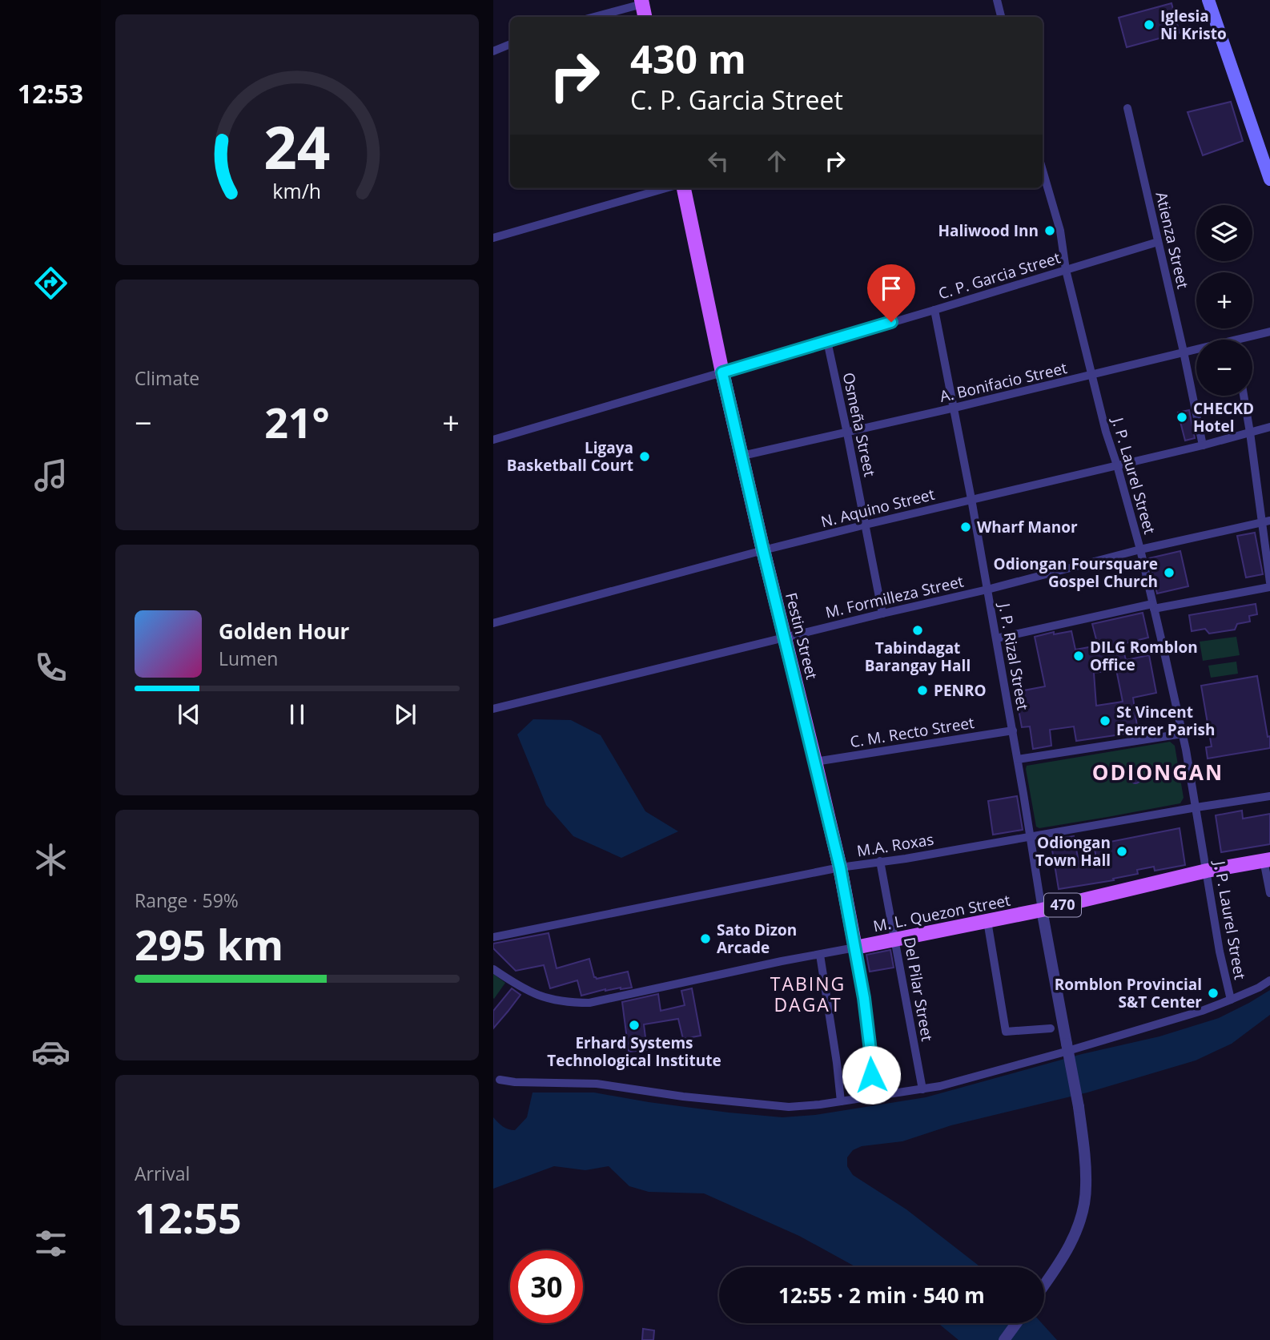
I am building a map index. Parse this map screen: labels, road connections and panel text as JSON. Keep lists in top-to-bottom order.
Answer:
{
  "streets": {
    "main road": ["Festin Street", "470", "M. L. Quezon Street"],
    "street": [
      "Atienza Street",
      "C. P. Garcia Street",
      "A. Bonifacio Street",
      "Osmeña Street",
      "J. P. Laurel Street",
      "N. Aquino Street",
      "M. Formilleza Street",
      "J. P. Rizal Street",
      "C. M. Recto Street",
      "M.A. Roxas",
      "Del Pilar Street"
    ]
  },
  "crossings": [
    ["Atienza Street", "C. P. Garcia Street"],
    ["Atienza Street", "A. Bonifacio Street"],
    ["Atienza Street", "N. Aquino Street"],
    ["C. P. Garcia Street", "Osmeña Street"],
    ["C. P. Garcia Street", "J. P. Laurel Street"],
    ["C. P. Garcia Street", "Festin Street"],
    ["C. P. Garcia Street", "J. P. Rizal Street"],
    ["A. Bonifacio Street", "Osmeña Street"],
    ["A. Bonifacio Street", "J. P. Laurel Street"],
    ["A. Bonifacio Street", "Festin Street"],
    ["A. Bonifacio Street", "J. P. Rizal Street"],
    ["Osmeña Street", "N. Aquino Street"],
    ["Osmeña Street", "M. Formilleza Street"],
    ["J. P. Laurel Street", "N. Aquino Street"],
    ["J. P. Laurel Street", "M. Formilleza Street"],
    ["J. P. Laurel Street", "M.A. Roxas"],
    ["J. P. Laurel Street", "M. L. Quezon Street"],
    ["N. Aquino Street", "Festin Street"],
    ["N. Aquino Street", "J. P. Rizal Street"],
    ["M. Formilleza Street", "Festin Street"],
    ["M. Formilleza Street", "J. P. Rizal Street"],
    ["Festin Street", "C. M. Recto Street"],
    ["Festin Street", "M.A. Roxas"],
    ["Festin Street", "M. L. Quezon Street"],
    ["J. P. Rizal Street", "C. M. Recto Street"],
    ["J. P. Rizal Street", "M.A. Roxas"],
    ["J. P. Rizal Street", "M. L. Quezon Street"],
    ["M.A. Roxas", "Del Pilar Street"],
    ["M. L. Quezon Street", "Del Pilar Street"]
  ],
  "districts": ["ODIONGAN", "TABING DAGAT"],
  "places": [
    "Iglesia Ni Kristo",
    "Haliwood Inn",
    "CHECKD Hotel",
    "Ligaya Basketball Court",
    "Wharf Manor",
    "Odiongan Foursquare Gospel Church",
    "Tabindagat Barangay Hall",
    "DILG Romblon Office",
    "PENRO",
    "St Vincent Ferrer Parish",
    "Odiongan Town Hall",
    "Sato Dizon Arcade",
    "Romblon Provincial S&T Center",
    "Erhard Systems Technological Institute"
  ],
  "page": {
    "tabs": "12:53",
    "turn": ["430 m", "C. P. Garcia Street"],
    "map_buttons": ["+", "−"],
    "tile": [
      "Climate",
      ["Range · 59%", "295 km"],
      ["Arrival", "12:55"]
    ],
    "heat": ["−", "21°", "+"],
    "song": ["Golden Hour", "Lumen"],
    "limit": "30",
    "trip": "12:55 · 2 min · 540 m",
    "gauge": ["24", "km/h"]
  }
}
